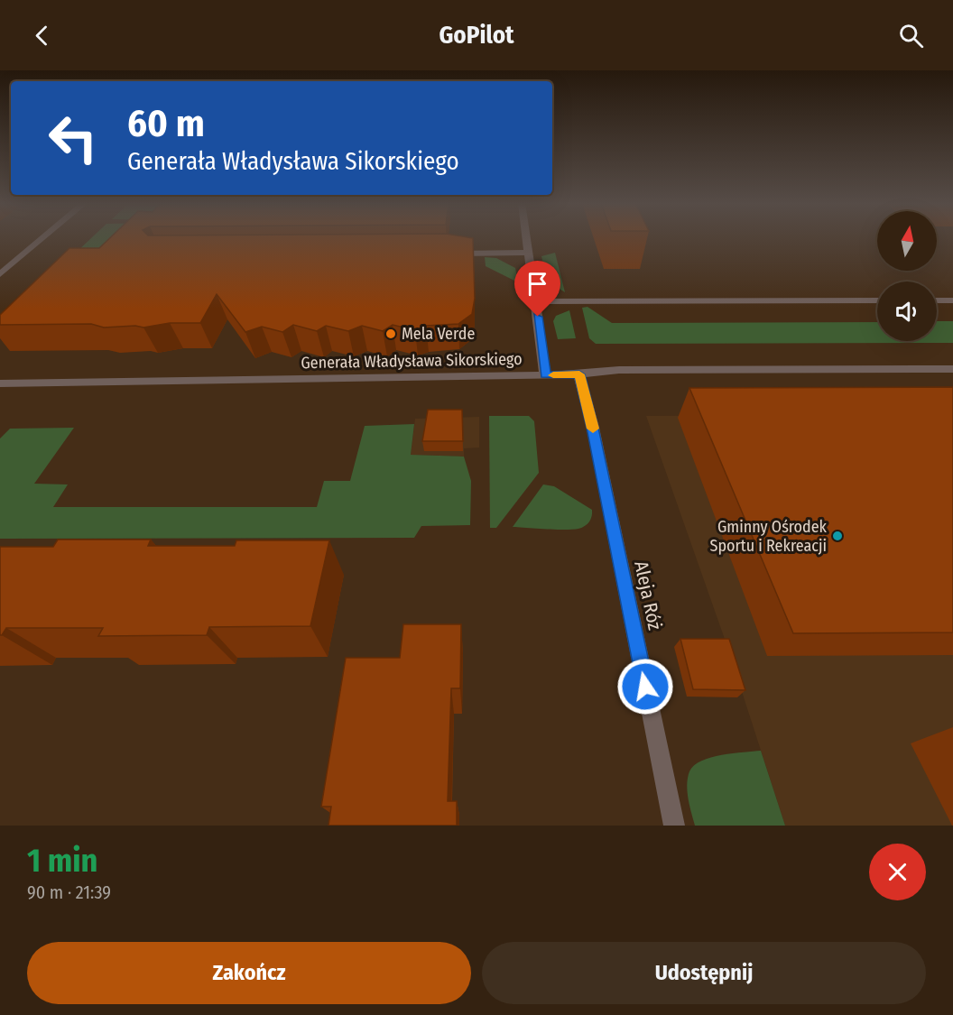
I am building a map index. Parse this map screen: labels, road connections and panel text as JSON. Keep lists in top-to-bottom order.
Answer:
{
  "streets": {
    "street": ["Generała Władysława Sikorskiego", "Aleja Róż"]
  },
  "crossings": [
    ["Generała Władysława Sikorskiego", "Aleja Róż"]
  ],
  "places": ["Mela Verde", "Gminny Ośrodek Sportu i Rekreacji"],
  "north": "top",
  "page": {
    "header": "GoPilot",
    "turn": ["60 m", "Generała Władysława Sikorskiego"],
    "heading": ["1 min", "90 m · 21:39"],
    "buttons": ["Zakończ", "Udostępnij"]
  }
}
